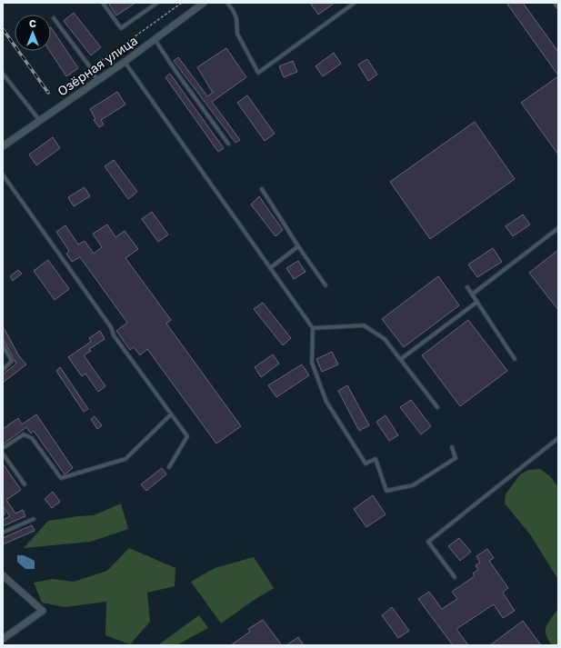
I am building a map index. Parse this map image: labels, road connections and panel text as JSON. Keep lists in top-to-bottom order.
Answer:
{
  "streets": {
    "street": ["Озёрная улица"]
  },
  "north": "top"
}
